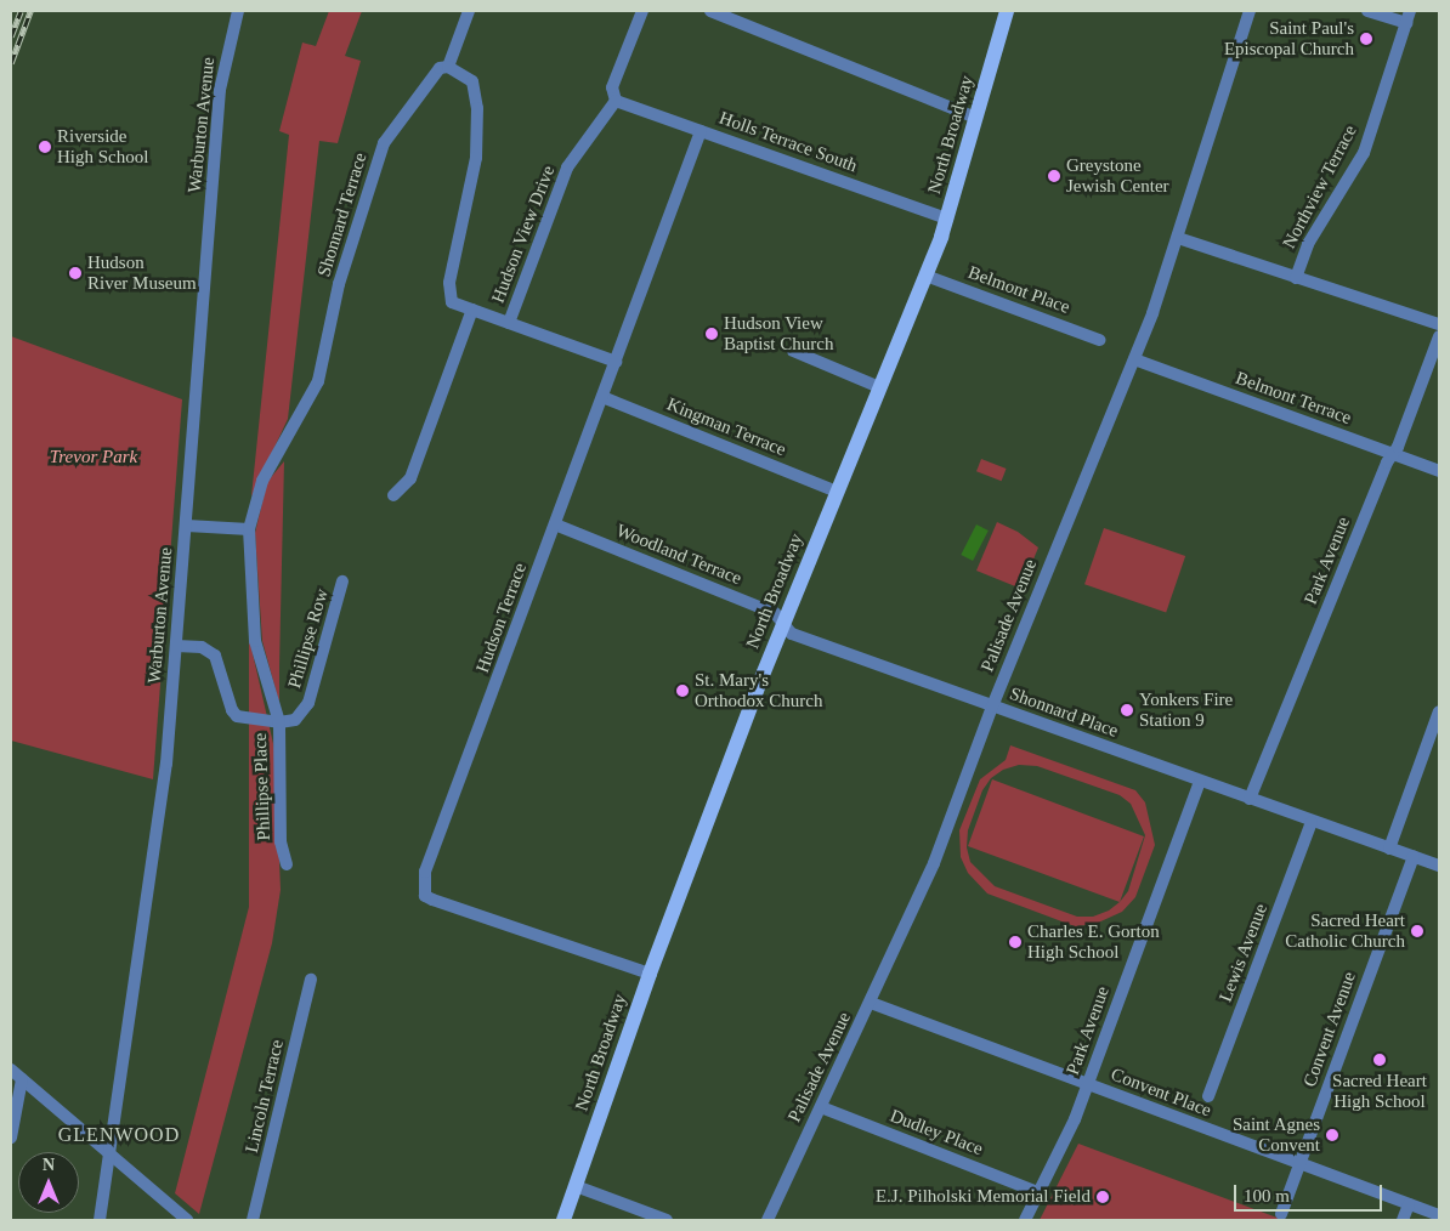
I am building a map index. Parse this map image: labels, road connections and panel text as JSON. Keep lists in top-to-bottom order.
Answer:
{
  "streets": {
    "main road": ["North Broadway"],
    "street": [
      "Warburton Avenue",
      "Holls Terrace South",
      "Northview Terrace",
      "Shonnard Terrace",
      "Hudson View Drive",
      "Belmont Place",
      "Belmont Terrace",
      "Kingman Terrace",
      "Woodland Terrace",
      "Park Avenue",
      "Palisade Avenue",
      "Hudson Terrace",
      "Phillipse Row",
      "Shonnard Place",
      "Phillipse Place",
      "Lewis Avenue",
      "Convent Avenue",
      "Convent Place",
      "Lincoln Terrace",
      "Dudley Place"
    ]
  },
  "crossings": [
    ["North Broadway", "Holls Terrace South"],
    ["North Broadway", "Belmont Place"],
    ["North Broadway", "Kingman Terrace"],
    ["North Broadway", "Woodland Terrace"],
    ["North Broadway", "Hudson Terrace"],
    ["North Broadway", "Shonnard Place"],
    ["Holls Terrace South", "Hudson View Drive"],
    ["Holls Terrace South", "Hudson Terrace"],
    ["Shonnard Terrace", "Phillipse Place"],
    ["Belmont Terrace", "Park Avenue"],
    ["Belmont Terrace", "Palisade Avenue"],
    ["Kingman Terrace", "Hudson Terrace"],
    ["Woodland Terrace", "Hudson Terrace"],
    ["Woodland Terrace", "Shonnard Place"],
    ["Park Avenue", "Shonnard Place"],
    ["Park Avenue", "Convent Place"],
    ["Park Avenue", "Dudley Place"],
    ["Palisade Avenue", "Shonnard Place"],
    ["Palisade Avenue", "Convent Place"],
    ["Palisade Avenue", "Dudley Place"],
    ["Phillipse Row", "Phillipse Place"],
    ["Shonnard Place", "Lewis Avenue"],
    ["Shonnard Place", "Convent Avenue"],
    ["Convent Avenue", "Convent Place"]
  ],
  "districts": ["GLENWOOD"],
  "parks": ["Trevor Park"],
  "places": [
    "Saint Paul's Episcopal Church",
    "Riverside High School",
    "Greystone Jewish Center",
    "Hudson River Museum",
    "Hudson View Baptist Church",
    "St. Mary's Orthodox Church",
    "Yonkers Fire Station 9",
    "Sacred Heart Catholic Church",
    "Charles E. Gorton High School",
    "Sacred Heart High School",
    "Saint Agnes Convent",
    "E.J. Pilholski Memorial Field"
  ],
  "scale_bar": "100 m",
  "north": "top"
}
